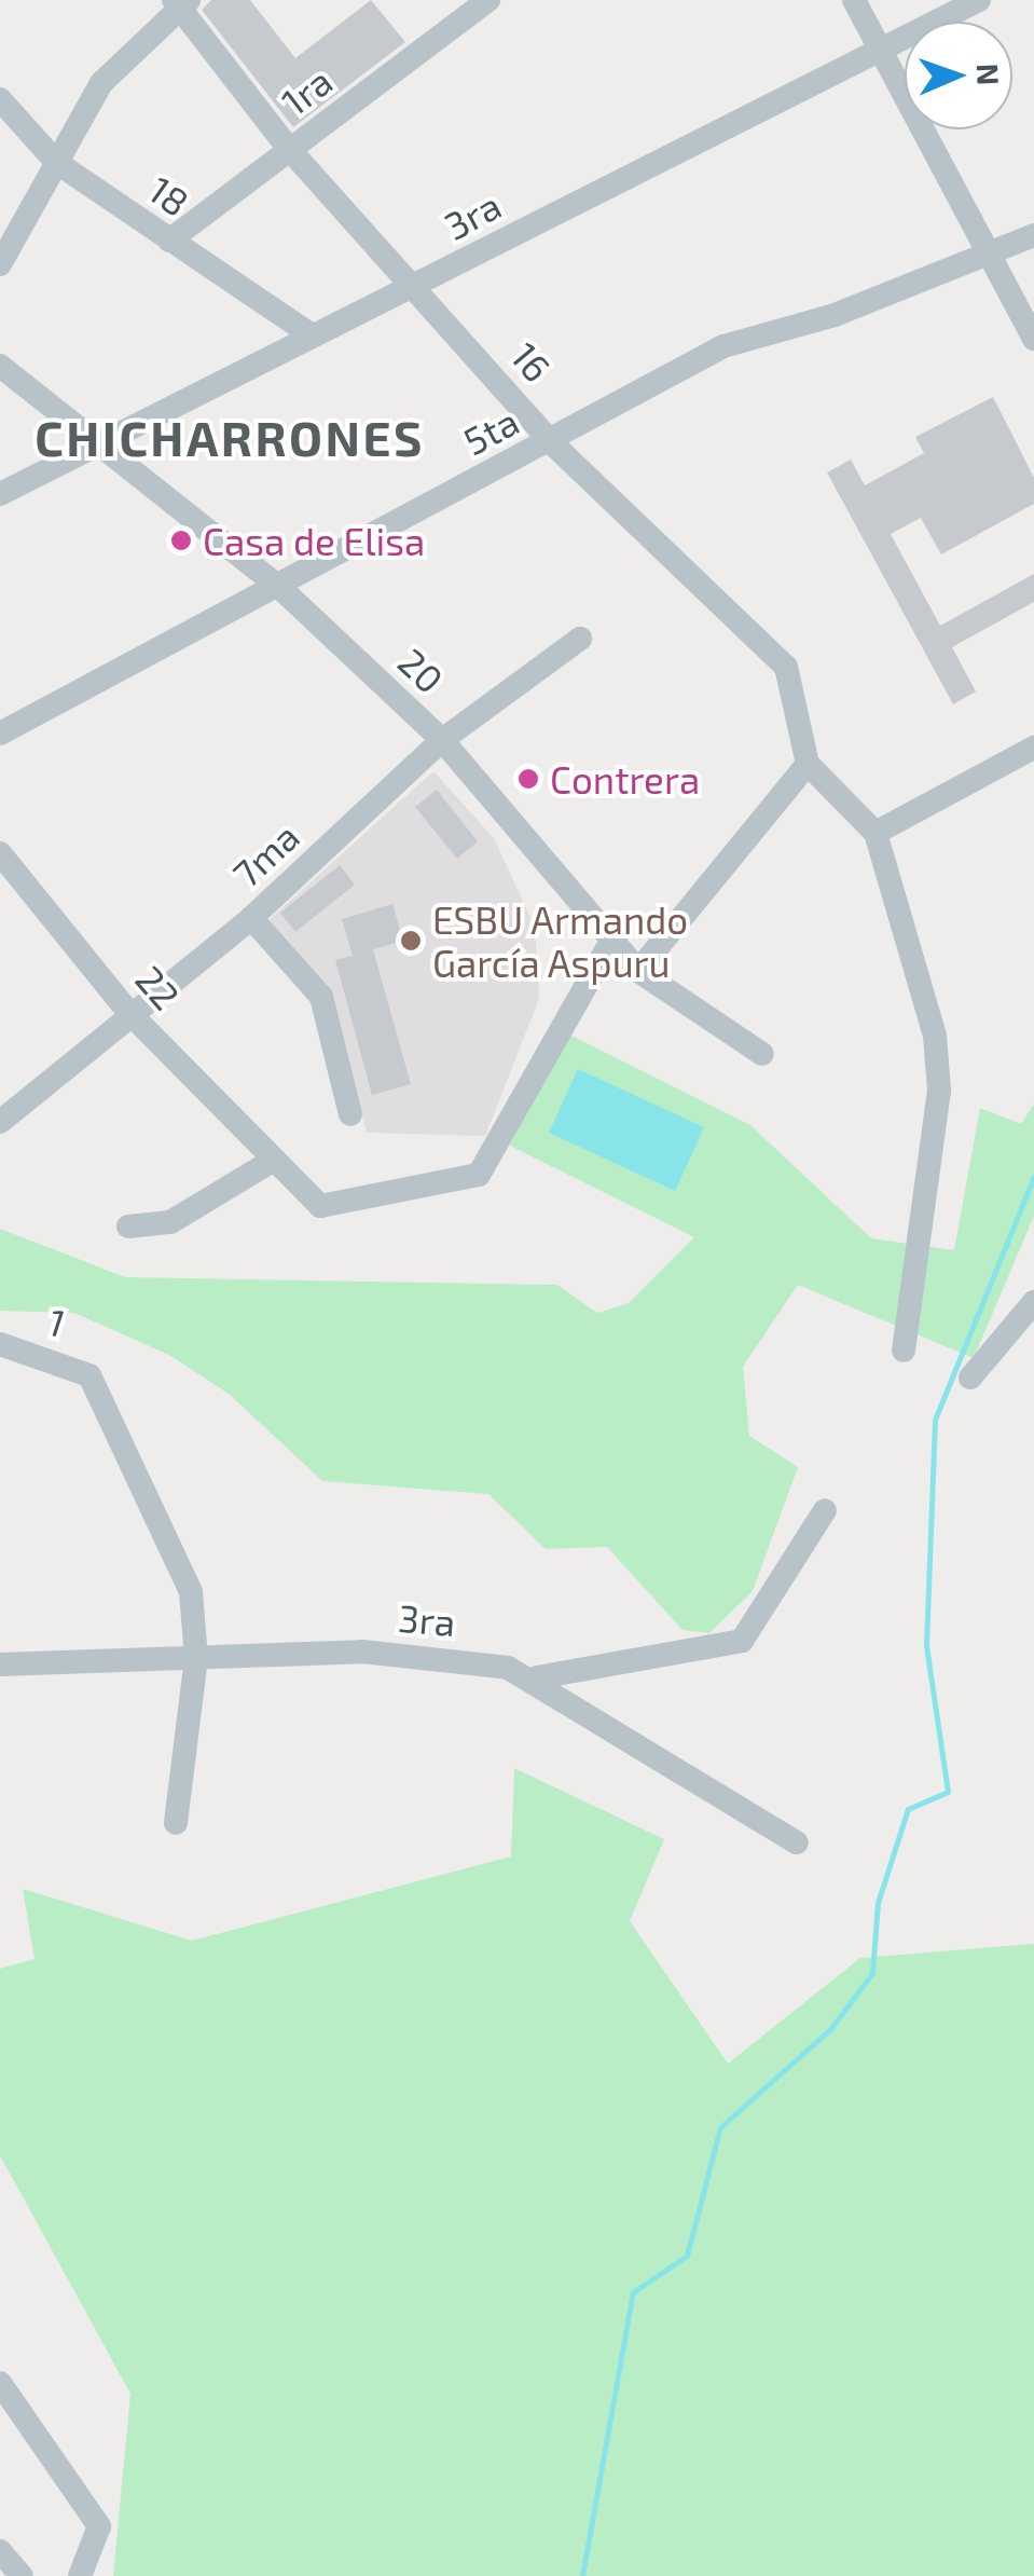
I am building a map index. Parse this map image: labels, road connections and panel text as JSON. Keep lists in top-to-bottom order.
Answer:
{
  "streets": {
    "street": [
      "1ra",
      "18",
      "3ra",
      "16",
      "5ta",
      "20",
      "7ma",
      "22",
      "1"
    ]
  },
  "crossings": [
    ["1ra", "18"],
    ["1ra", "16"],
    ["18", "3ra"],
    ["3ra", "16"],
    ["3ra", "20"],
    ["3ra", "1"],
    ["16", "5ta"],
    ["5ta", "20"],
    ["20", "7ma"],
    ["20", "22"],
    ["7ma", "22"]
  ],
  "districts": ["CHICHARRONES"],
  "places": ["Casa de Elisa", "Contrera", "ESBU Armando García Aspuru"],
  "north": "right"
}
